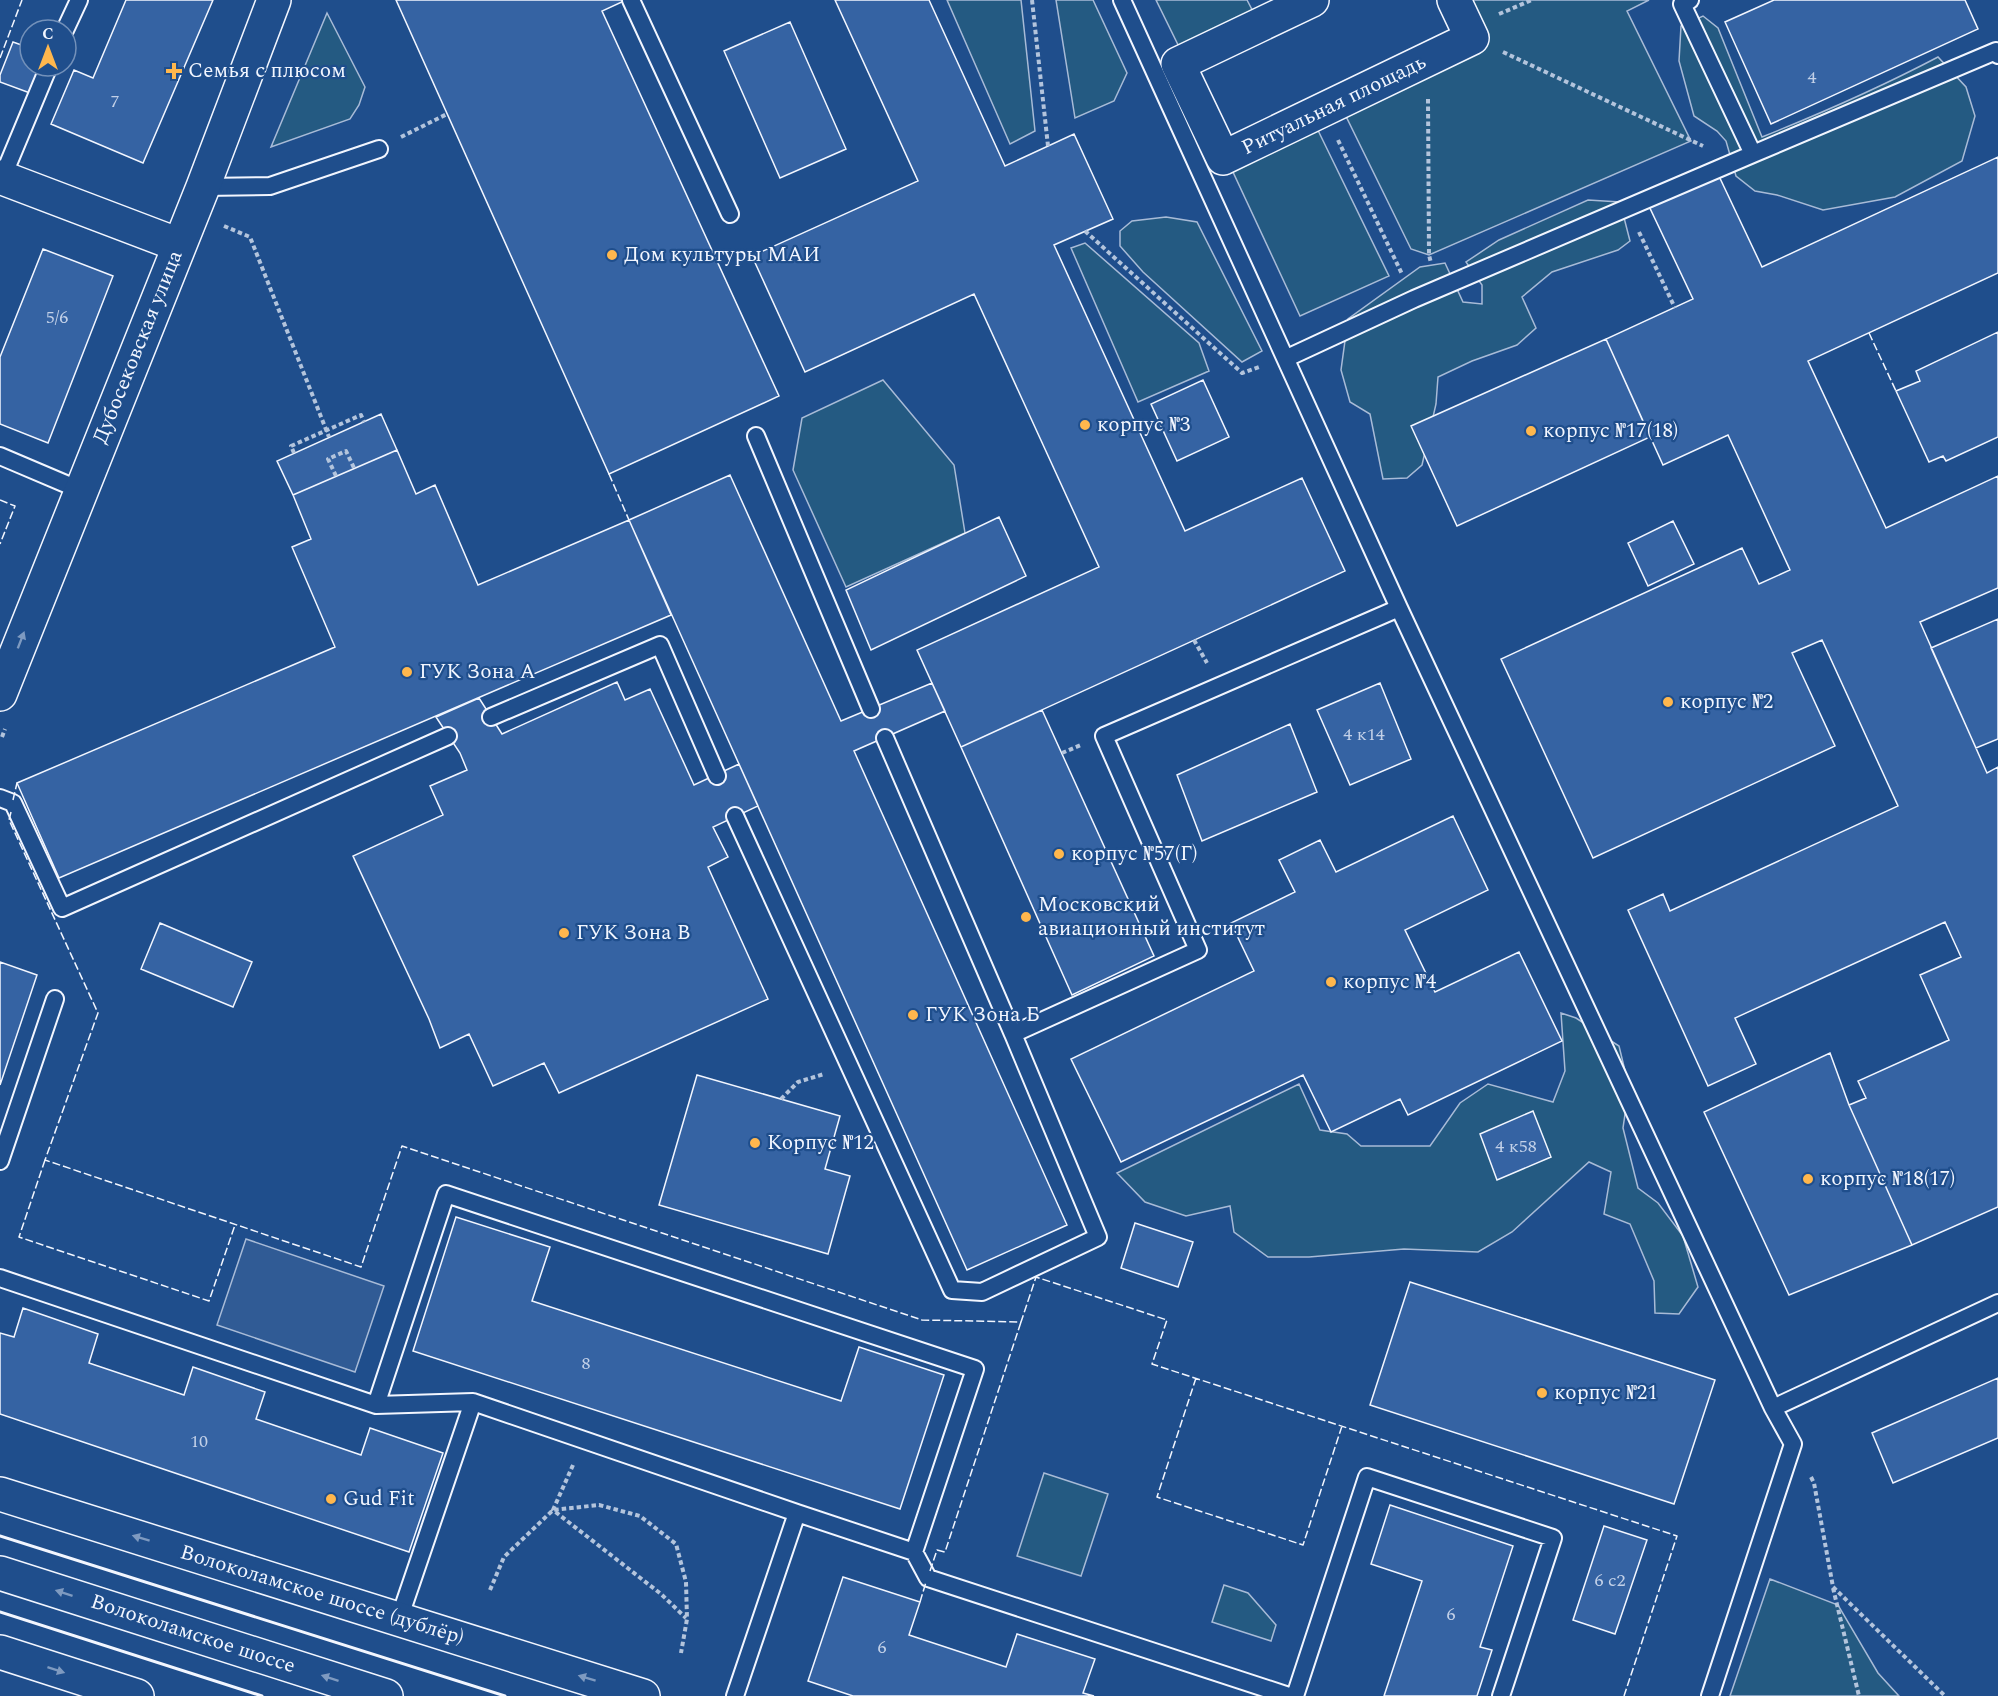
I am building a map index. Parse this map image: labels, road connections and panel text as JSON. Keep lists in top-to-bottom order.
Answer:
{
  "streets": {
    "street": [
      "Ритуальная площадь",
      "Дубосековская улица",
      "Волоколамское шоссе (дублёр)",
      "Волоколамское шоссе"
    ]
  },
  "one_way": ["Волоколамское шоссе (дублёр)"],
  "places": {
    "health": ["Семья с плюсом"],
    "other": [
      "Дом культуры МАИ",
      "корпус №3",
      "корпус №17(18)",
      "ГУК Зона А",
      "корпус №2",
      "корпус №57(Г)",
      "Московский авиационный институт",
      "ГУК Зона В",
      "корпус №4",
      "ГУК Зона Б",
      "Корпус №12",
      "корпус №18(17)",
      "корпус №21",
      "Gud Fit"
    ]
  },
  "house_numbers": [
    "4",
    "7",
    "5/6",
    "4 к14",
    "4 к58",
    "8",
    "10",
    "6 с2",
    "6",
    "6"
  ],
  "north": "top"
}
